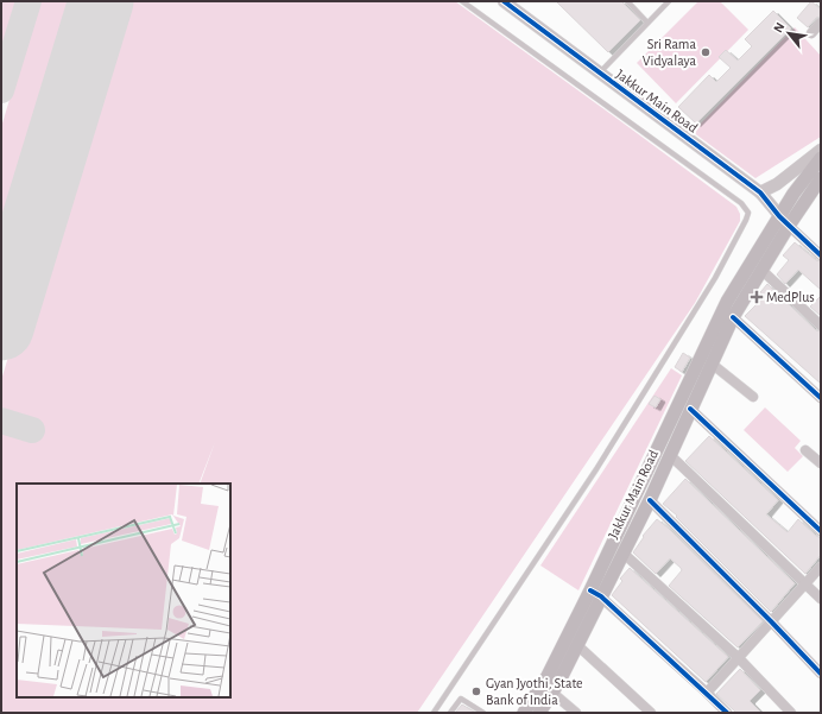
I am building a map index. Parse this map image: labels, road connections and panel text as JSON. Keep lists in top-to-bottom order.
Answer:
{
  "streets": {
    "main road": ["Jakkur Main Road"]
  },
  "places": {
    "other": ["Sri Rama Vidyalaya", "Gyan Jyothi, State Bank of India"],
    "health": ["MedPlus"]
  },
  "north": "top left"
}
